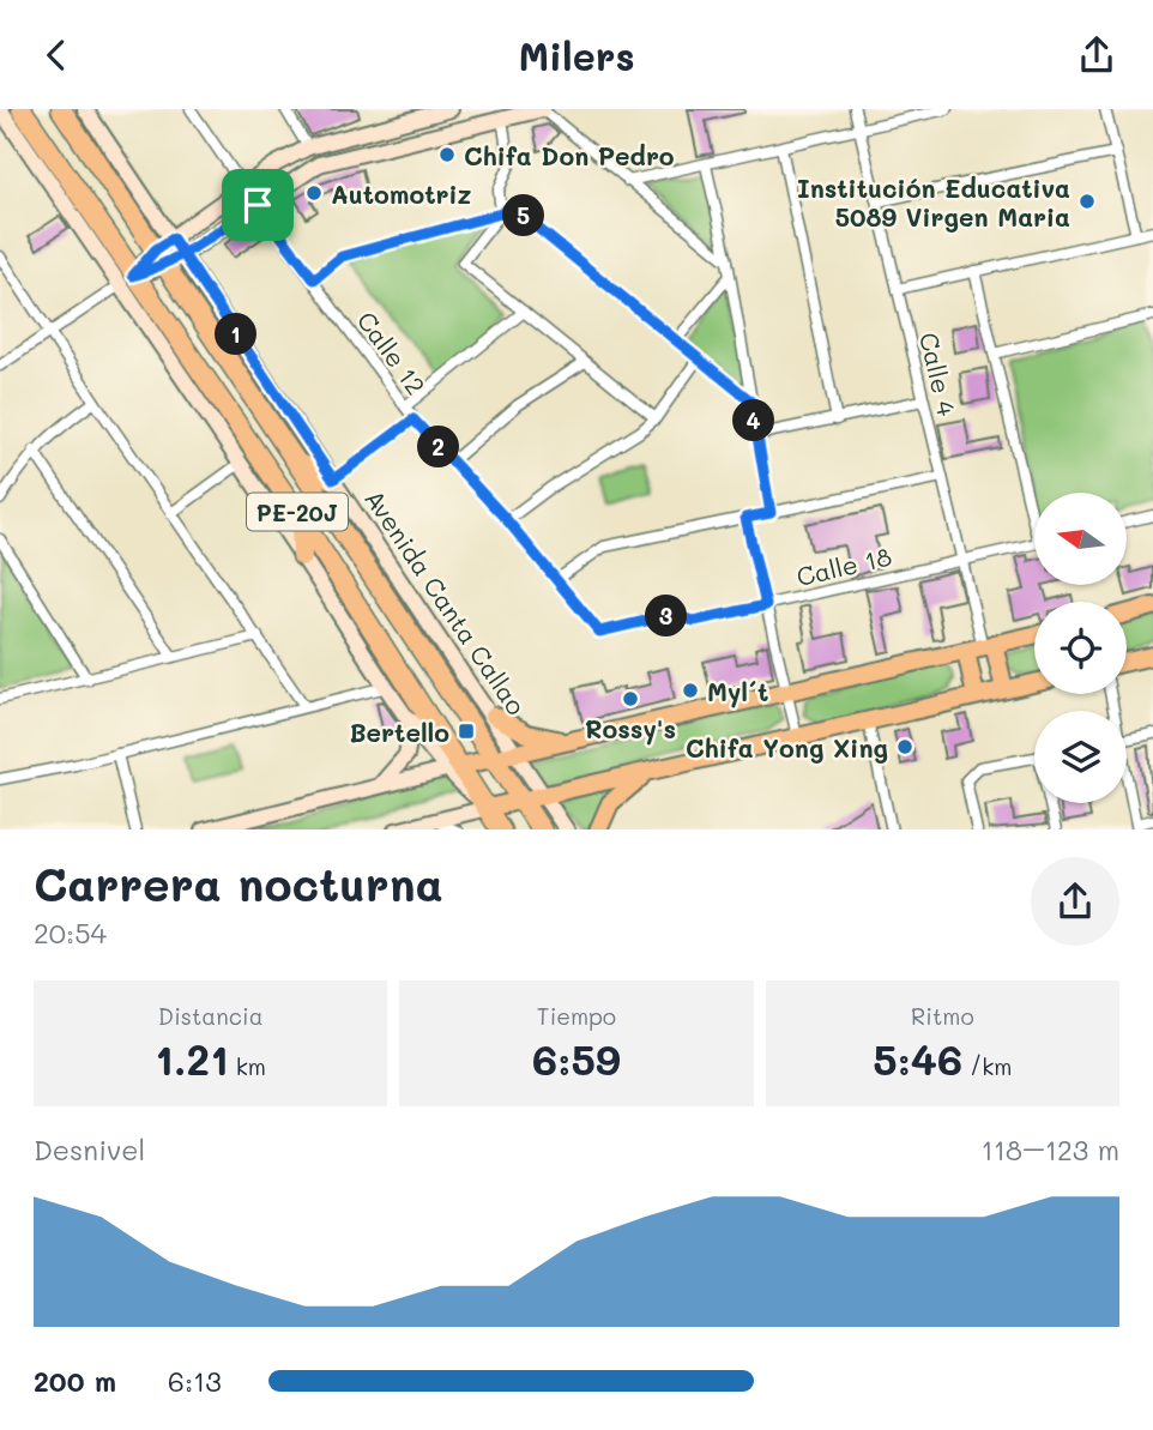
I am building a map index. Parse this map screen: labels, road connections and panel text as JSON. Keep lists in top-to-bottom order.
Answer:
{
  "streets": {
    "highway": ["PE-20J", "Avenida Canta Callao"],
    "street": ["Calle 12", "Calle 4", "Calle 18"]
  },
  "crossings": [
    ["Calle 12", "Calle 18"],
    ["Calle 4", "Calle 18"]
  ],
  "places": {
    "other": [
      "Chifa Don Pedro",
      "Automotriz",
      "Institución Educativa 5089 Virgen Maria",
      "Myl´t",
      "Rossy's",
      "Chifa Yong Xing"
    ],
    "transit": ["Bertello"]
  },
  "north": "left",
  "page": {
    "header": "Milers",
    "pins": [
      "5",
      "1",
      "4",
      "2",
      "3"
    ],
    "heading": ["Carrera nocturna", "20:54"],
    "stats": [
      ["Distancia", "1.21 km"],
      ["Tiempo", "6:59"],
      ["Ritmo", "5:46 /km"]
    ],
    "chart": ["Desnivel", "118–123 m"],
    "list": [
      {
        "name": "200 m",
        "note": "6:13"
      }
    ]
  }
}
